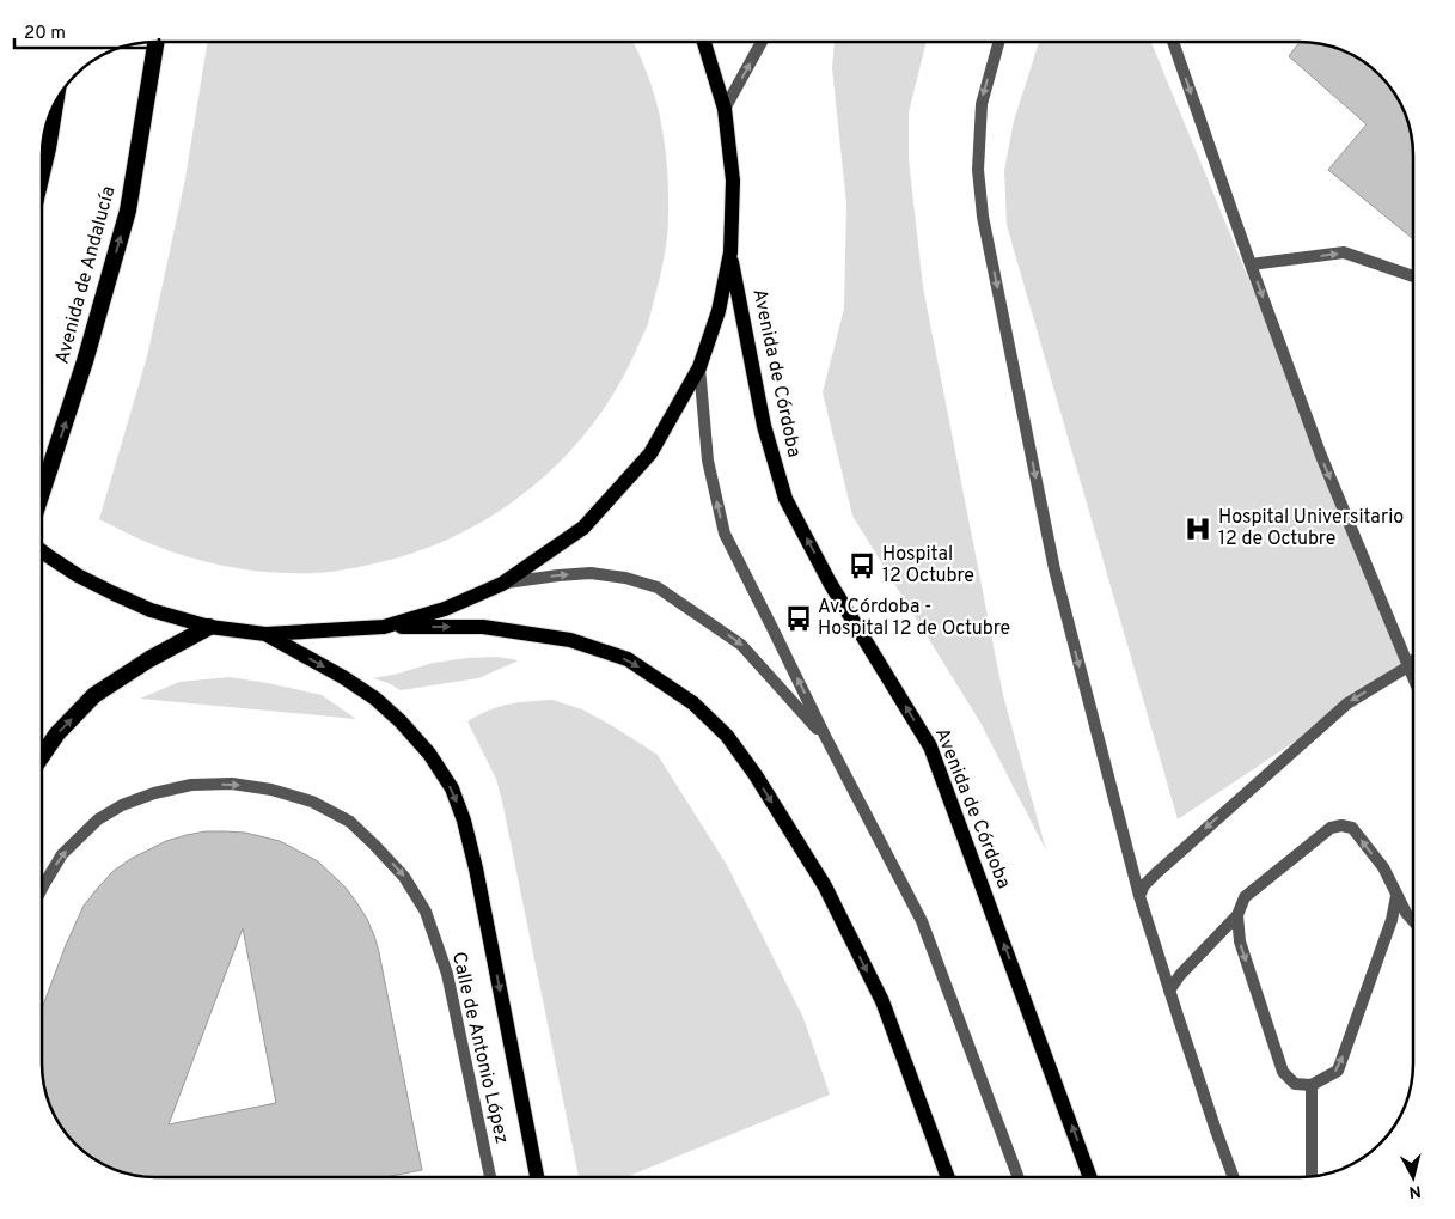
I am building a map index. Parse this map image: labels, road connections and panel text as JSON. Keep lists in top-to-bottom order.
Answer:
{
  "streets": {
    "highway": ["Avenida de Andalucía"],
    "main road": ["Avenida de Córdoba"],
    "street": ["Calle de Antonio López"]
  },
  "one_way": ["Avenida de Andalucía", "Avenida de Córdoba"],
  "places": {
    "hospital": ["Hospital Universitario 12 de Octubre"],
    "bus stop": ["Hospital 12 Octubre", "Av. Córdoba - Hospital 12 de Octubre"]
  },
  "scale_bar": "20 m",
  "north": "bottom"
}
